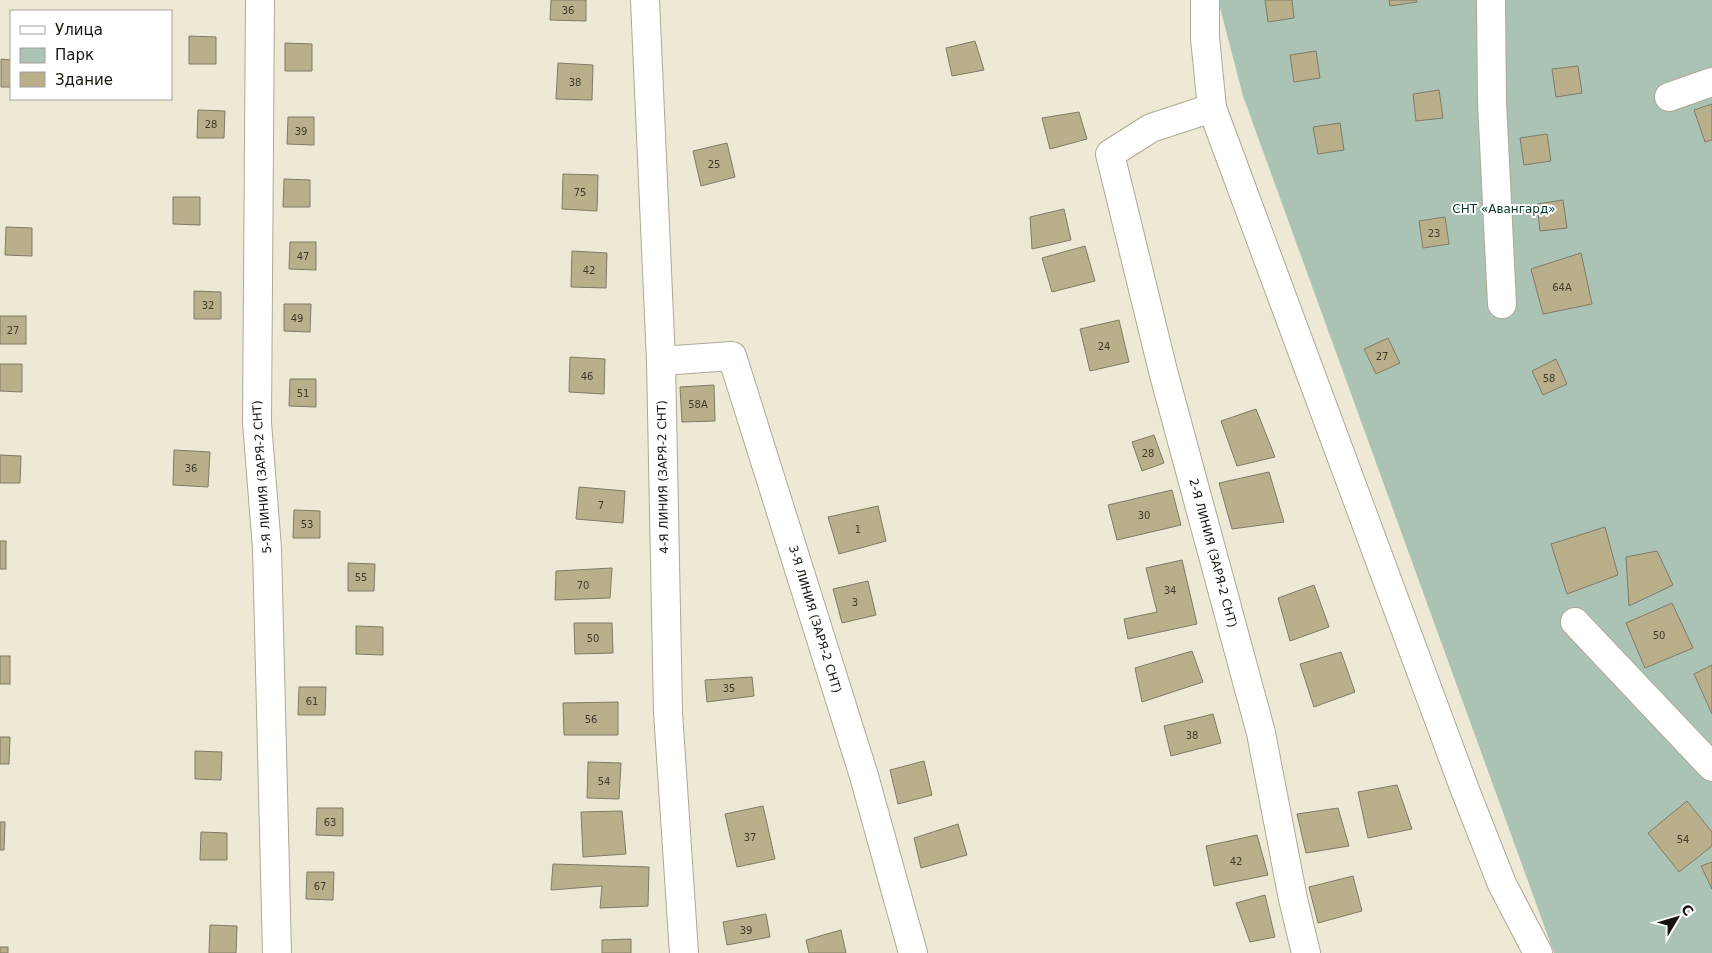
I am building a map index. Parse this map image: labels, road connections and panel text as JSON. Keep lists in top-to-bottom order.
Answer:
{
  "streets": {
    "street": [
      "5-Я ЛИНИЯ (ЗАРЯ-2 СНТ)",
      "4-Я ЛИНИЯ (ЗАРЯ-2 СНТ)",
      "2-Я ЛИНИЯ (ЗАРЯ-2 СНТ)",
      "3-Я ЛИНИЯ (ЗАРЯ-2 СНТ)"
    ]
  },
  "crossings": [
    ["4-Я ЛИНИЯ (ЗАРЯ-2 СНТ)", "3-Я ЛИНИЯ (ЗАРЯ-2 СНТ)"]
  ],
  "parks": ["СНТ «Авангард»"],
  "house_numbers": [
    "36",
    "38",
    "28",
    "39",
    "25",
    "75",
    "23",
    "47",
    "42",
    "64А",
    "32",
    "49",
    "27",
    "24",
    "27",
    "46",
    "58",
    "51",
    "58А",
    "28",
    "36",
    "7",
    "30",
    "53",
    "1",
    "55",
    "70",
    "34",
    "3",
    "50",
    "50",
    "35",
    "61",
    "56",
    "38",
    "54",
    "63",
    "37",
    "54",
    "42",
    "67",
    "39"
  ],
  "legend": ["Улица", "Парк", "Здание"],
  "north": "top right"
}
